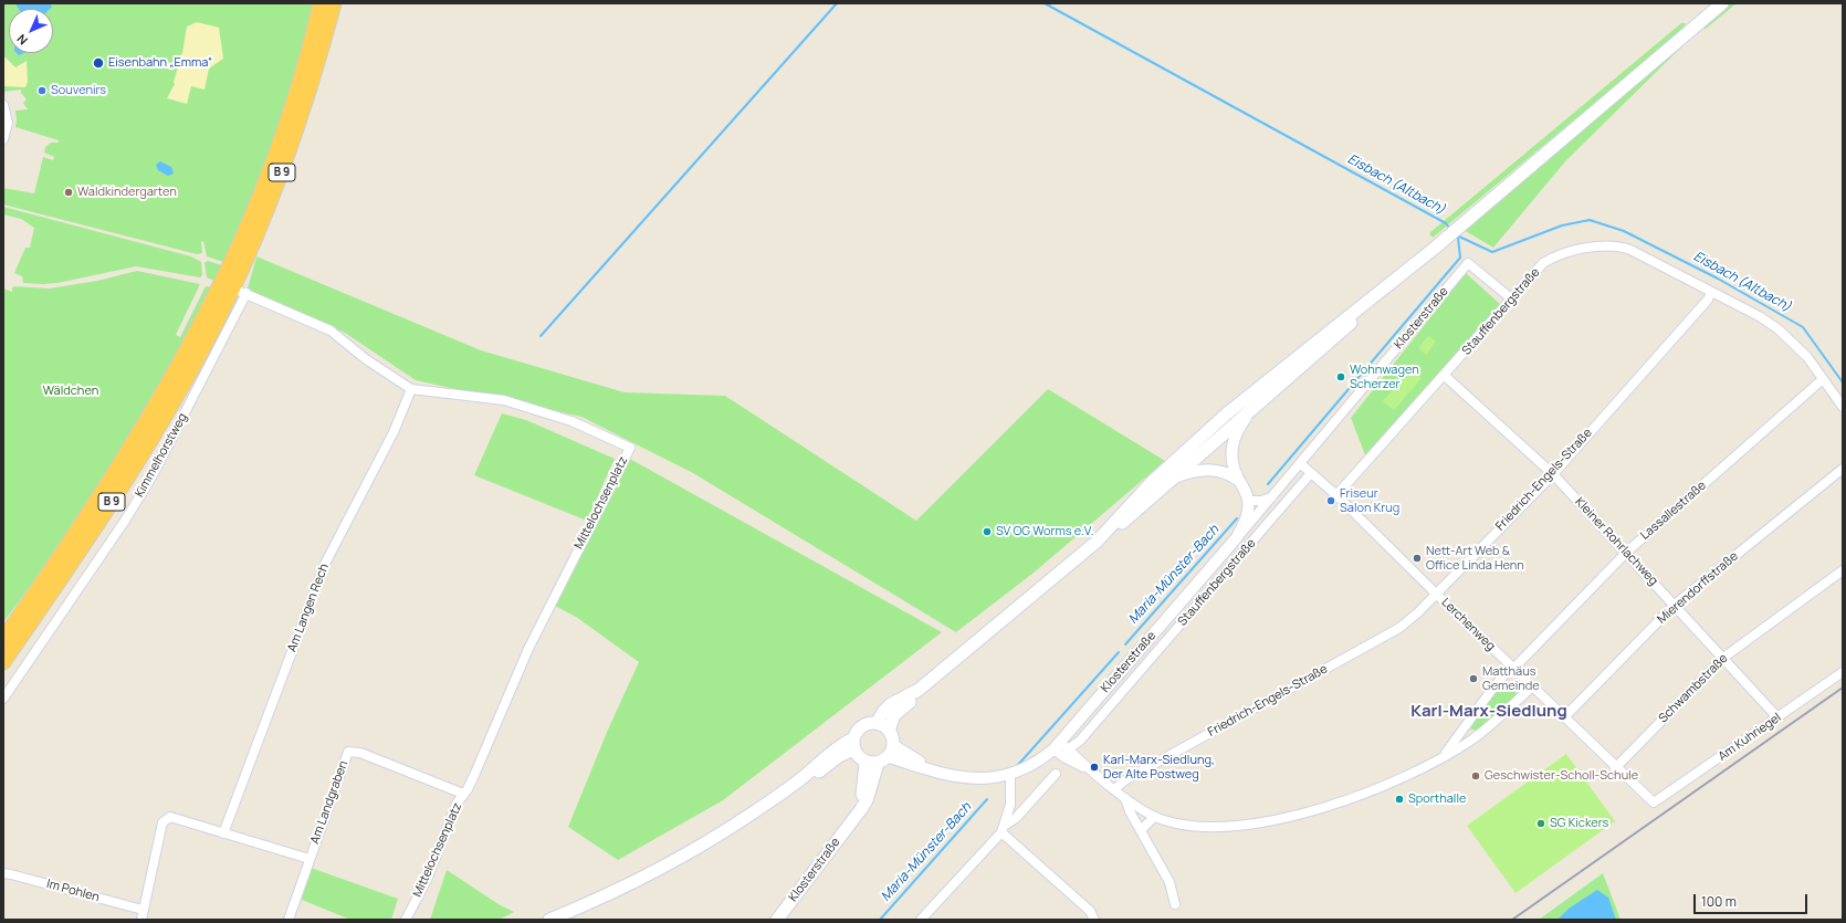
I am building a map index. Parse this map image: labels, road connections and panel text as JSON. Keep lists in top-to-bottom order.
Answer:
{
  "streets": {
    "highway": ["B 9"],
    "main road": ["Klosterstraße"],
    "street": [
      "Stauffenbergstraße",
      "Kimmelhorstweg",
      "Friedrich-Engels-Straße",
      "Mittelochsenplatz",
      "Lassallestraße",
      "Kleiner Rohrlachweg",
      "Mierendorffstraße",
      "Am Langen Rech",
      "Lerchenweg",
      "Schwambstraße",
      "Am Kuhriegel",
      "Am Landgraben",
      "Im Pohlen"
    ]
  },
  "crossings": [
    ["Stauffenbergstraße", "Klosterstraße"],
    ["Stauffenbergstraße", "Friedrich-Engels-Straße"],
    ["Stauffenbergstraße", "Kleiner Rohrlachweg"],
    ["Stauffenbergstraße", "Lerchenweg"],
    ["Klosterstraße", "Lerchenweg"],
    ["Kimmelhorstweg", "Mittelochsenplatz"],
    ["Friedrich-Engels-Straße", "Kleiner Rohrlachweg"],
    ["Friedrich-Engels-Straße", "Lerchenweg"],
    ["Mittelochsenplatz", "Am Langen Rech"],
    ["Mittelochsenplatz", "Am Landgraben"],
    ["Lassallestraße", "Kleiner Rohrlachweg"],
    ["Lassallestraße", "Lerchenweg"],
    ["Kleiner Rohrlachweg", "Mierendorffstraße"],
    ["Kleiner Rohrlachweg", "Schwambstraße"],
    ["Kleiner Rohrlachweg", "Am Kuhriegel"],
    ["Mierendorffstraße", "Lerchenweg"],
    ["Lerchenweg", "Schwambstraße"],
    ["Lerchenweg", "Am Kuhriegel"]
  ],
  "districts": ["Karl-Marx-Siedlung"],
  "water": ["Eisbach (Altbach)", "Maria-Münster-Bach"],
  "parks": ["Wäldchen"],
  "places": [
    "Eisenbahn „Emma“",
    "Souvenirs",
    "Waldkindergarten",
    "Wohnwagen Scherzer",
    "Friseur Salon Krug",
    "SV OG Worms e.V.",
    "Nett-Art Web & Office Linda Henn",
    "Matthäus Gemeinde",
    "Karl-Marx-Siedlung, Der Alte Postweg",
    "Geschwister-Scholl-Schule",
    "Sporthalle",
    "SG Kickers"
  ],
  "scale_bar": "100 m",
  "north": "bottom left"
}
